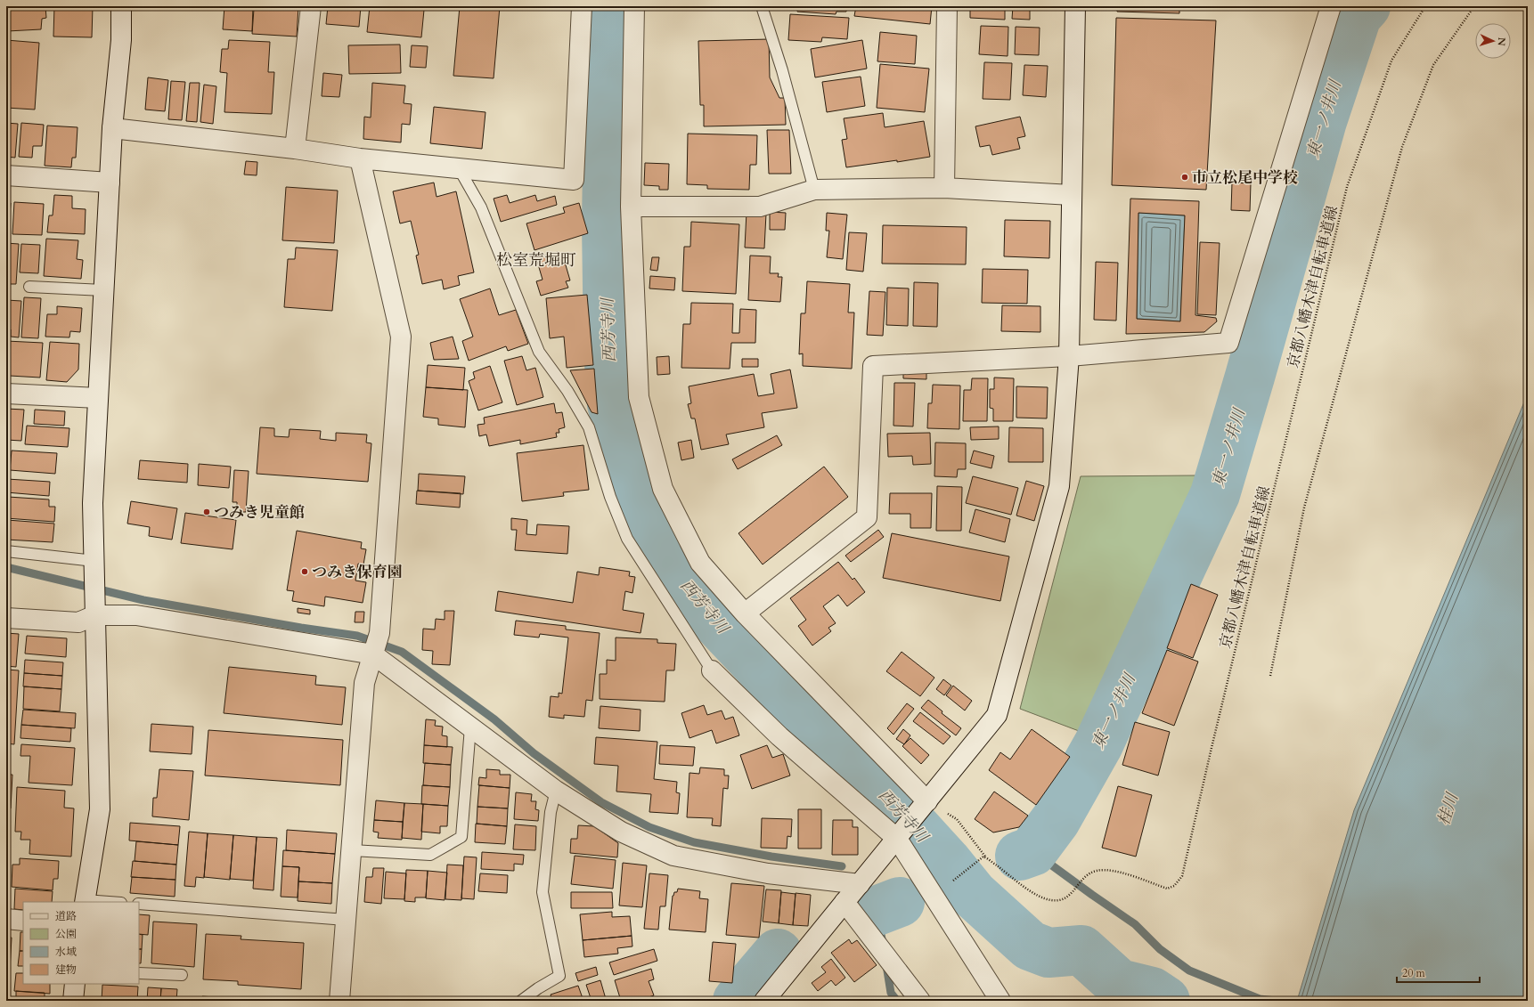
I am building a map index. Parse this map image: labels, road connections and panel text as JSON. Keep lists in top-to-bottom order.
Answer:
{
  "streets": {
    "path": ["京都八幡木津自転車道線"]
  },
  "districts": ["松室荒堀町"],
  "water": ["東一ノ井川", "西芳寺川", "桂川"],
  "places": ["市立松尾中学校", "つみき児童館", "つみき保育園"],
  "legend": [
    "道路",
    "公園",
    "水域",
    "建物"
  ],
  "scale_bar": "20 m",
  "north": "right"
}
